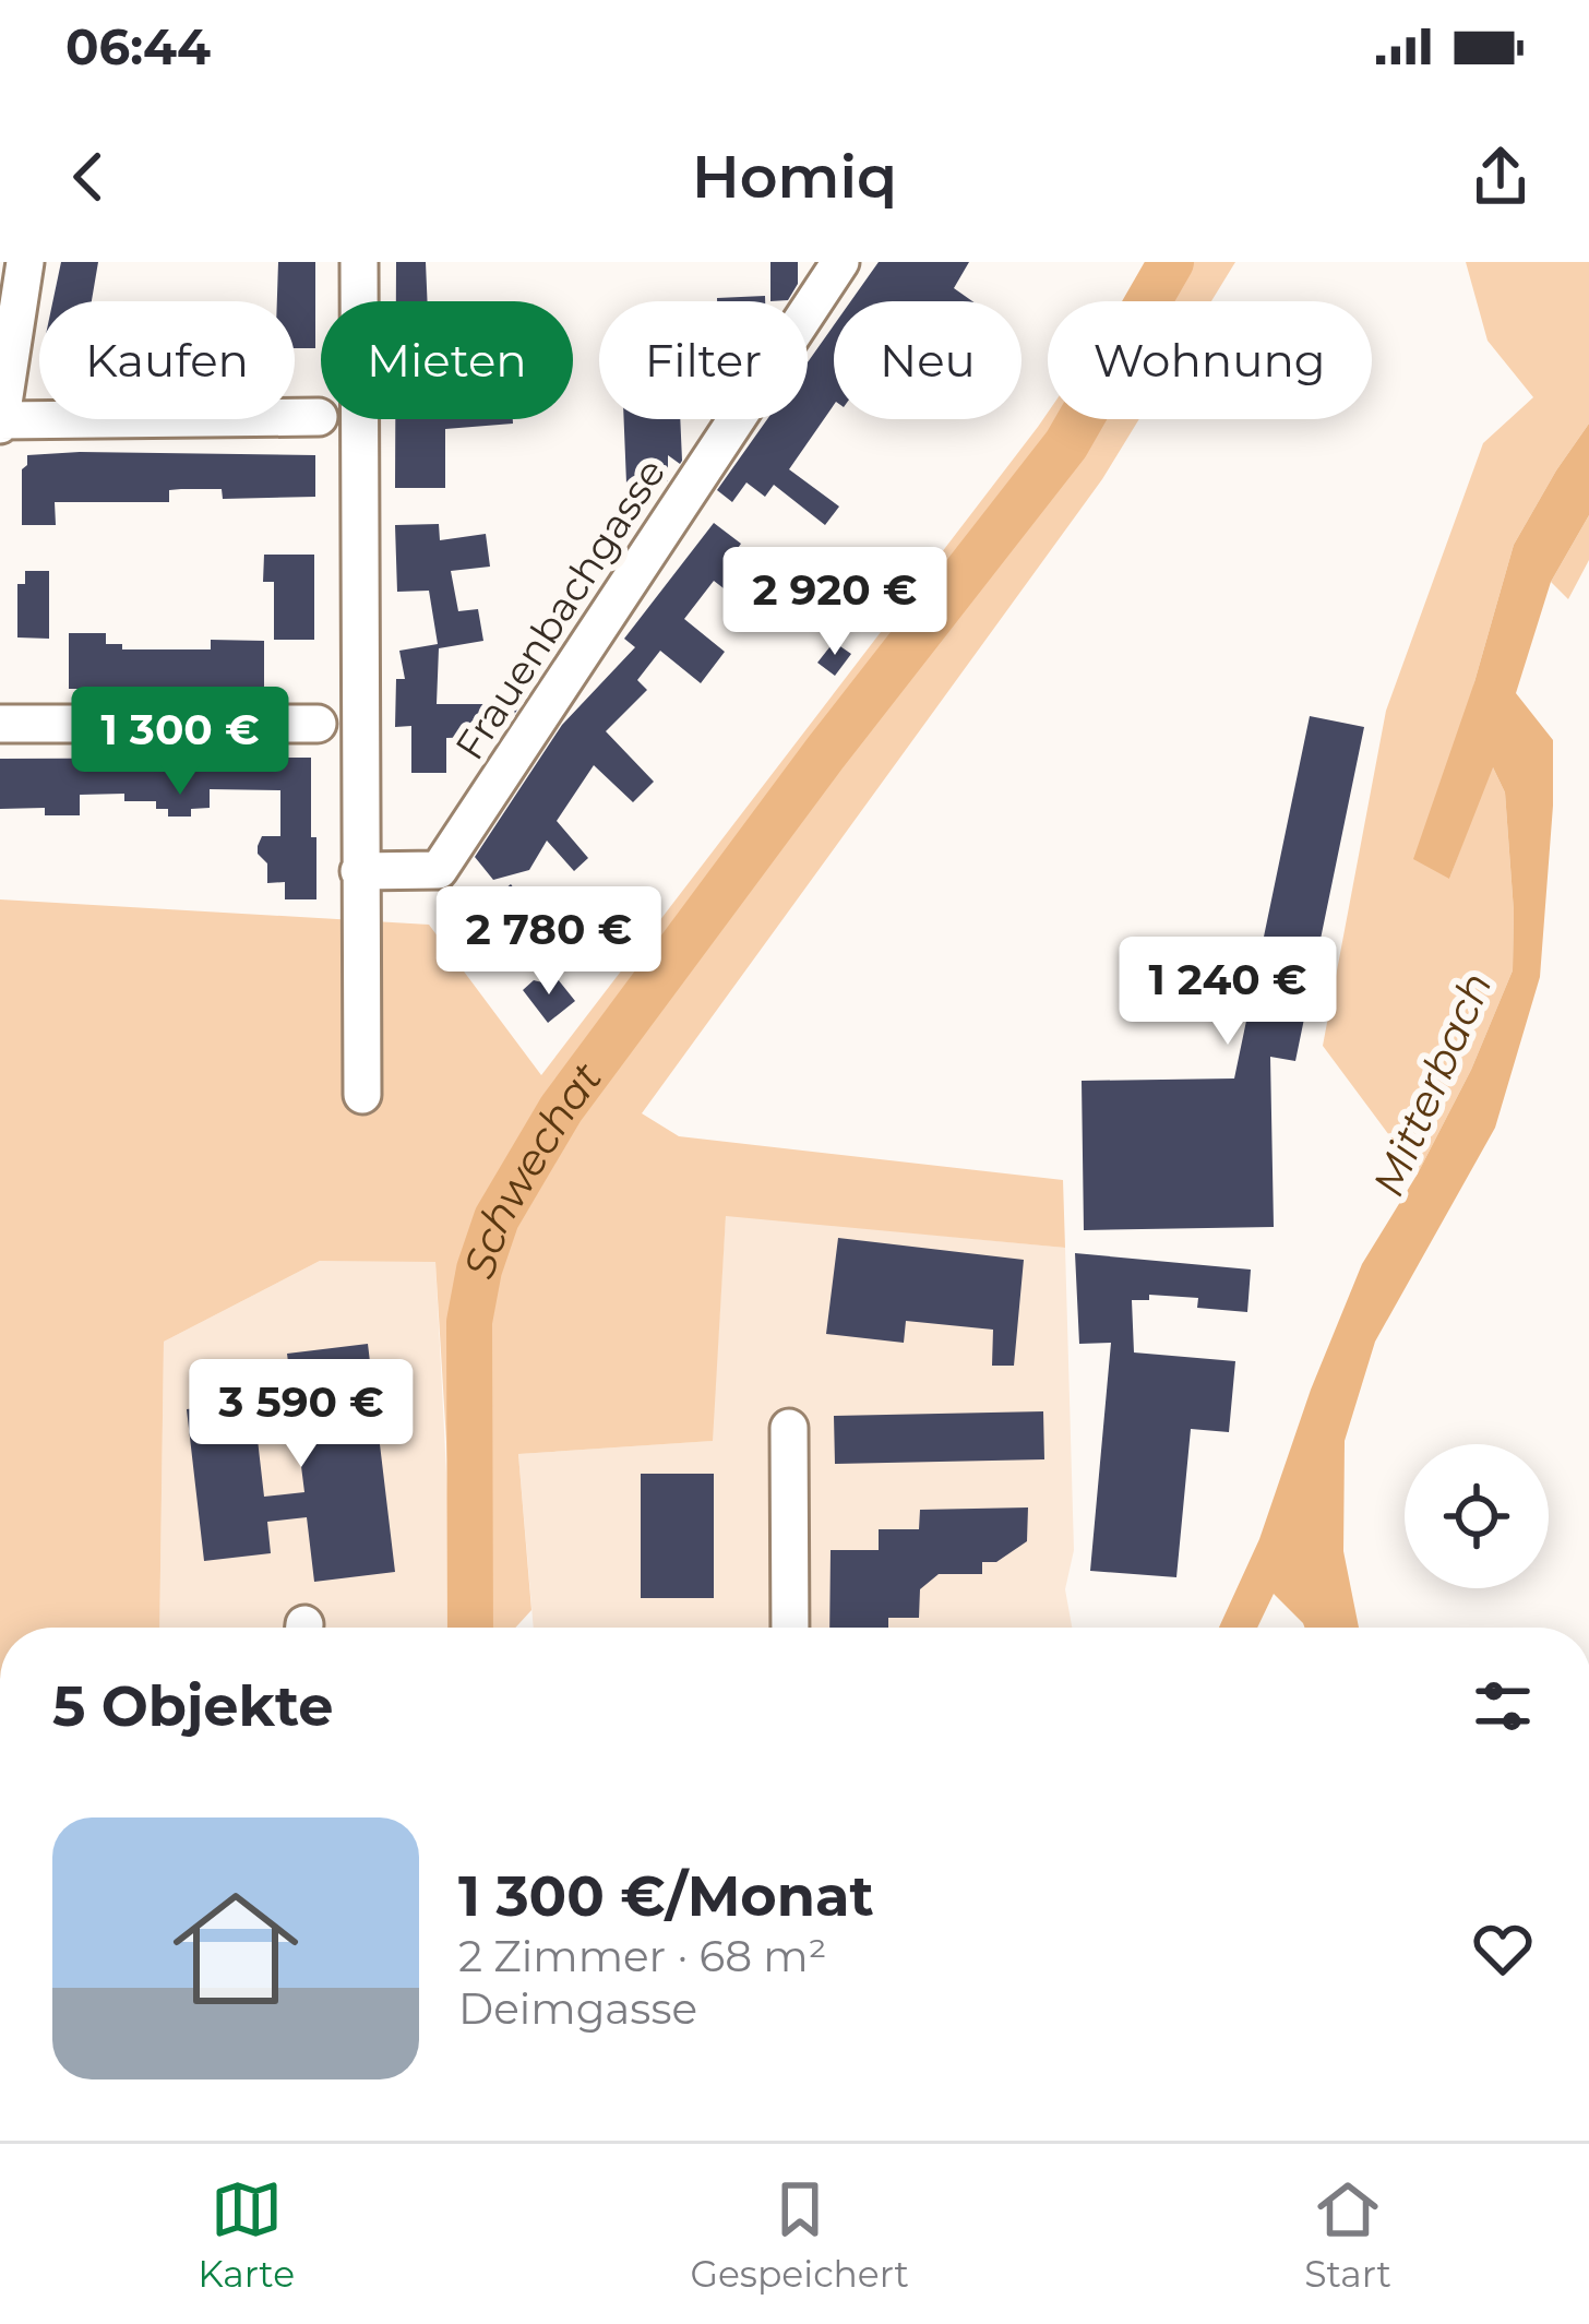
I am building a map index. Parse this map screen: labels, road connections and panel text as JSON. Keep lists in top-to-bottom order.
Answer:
{
  "streets": {
    "street": ["Frauenbachgasse"]
  },
  "water": ["Mitterbach", "Schwechat"],
  "page": {
    "status": "06:44",
    "header": "Homiq",
    "chip": [
      "Kaufen",
      "Mieten",
      "Filter",
      "Neu",
      "Wohnung"
    ],
    "price": [
      "2 920 €",
      "1 300 €",
      "2 780 €",
      "1 240 €",
      "3 590 €"
    ],
    "heading": "5 Objekte",
    "list": [
      {
        "name": "1 300 €/Monat",
        "note": "2 Zimmer · 68 m² · Deimgasse"
      }
    ],
    "tabs": ["Karte", "Gespeichert", "Start"]
  }
}
